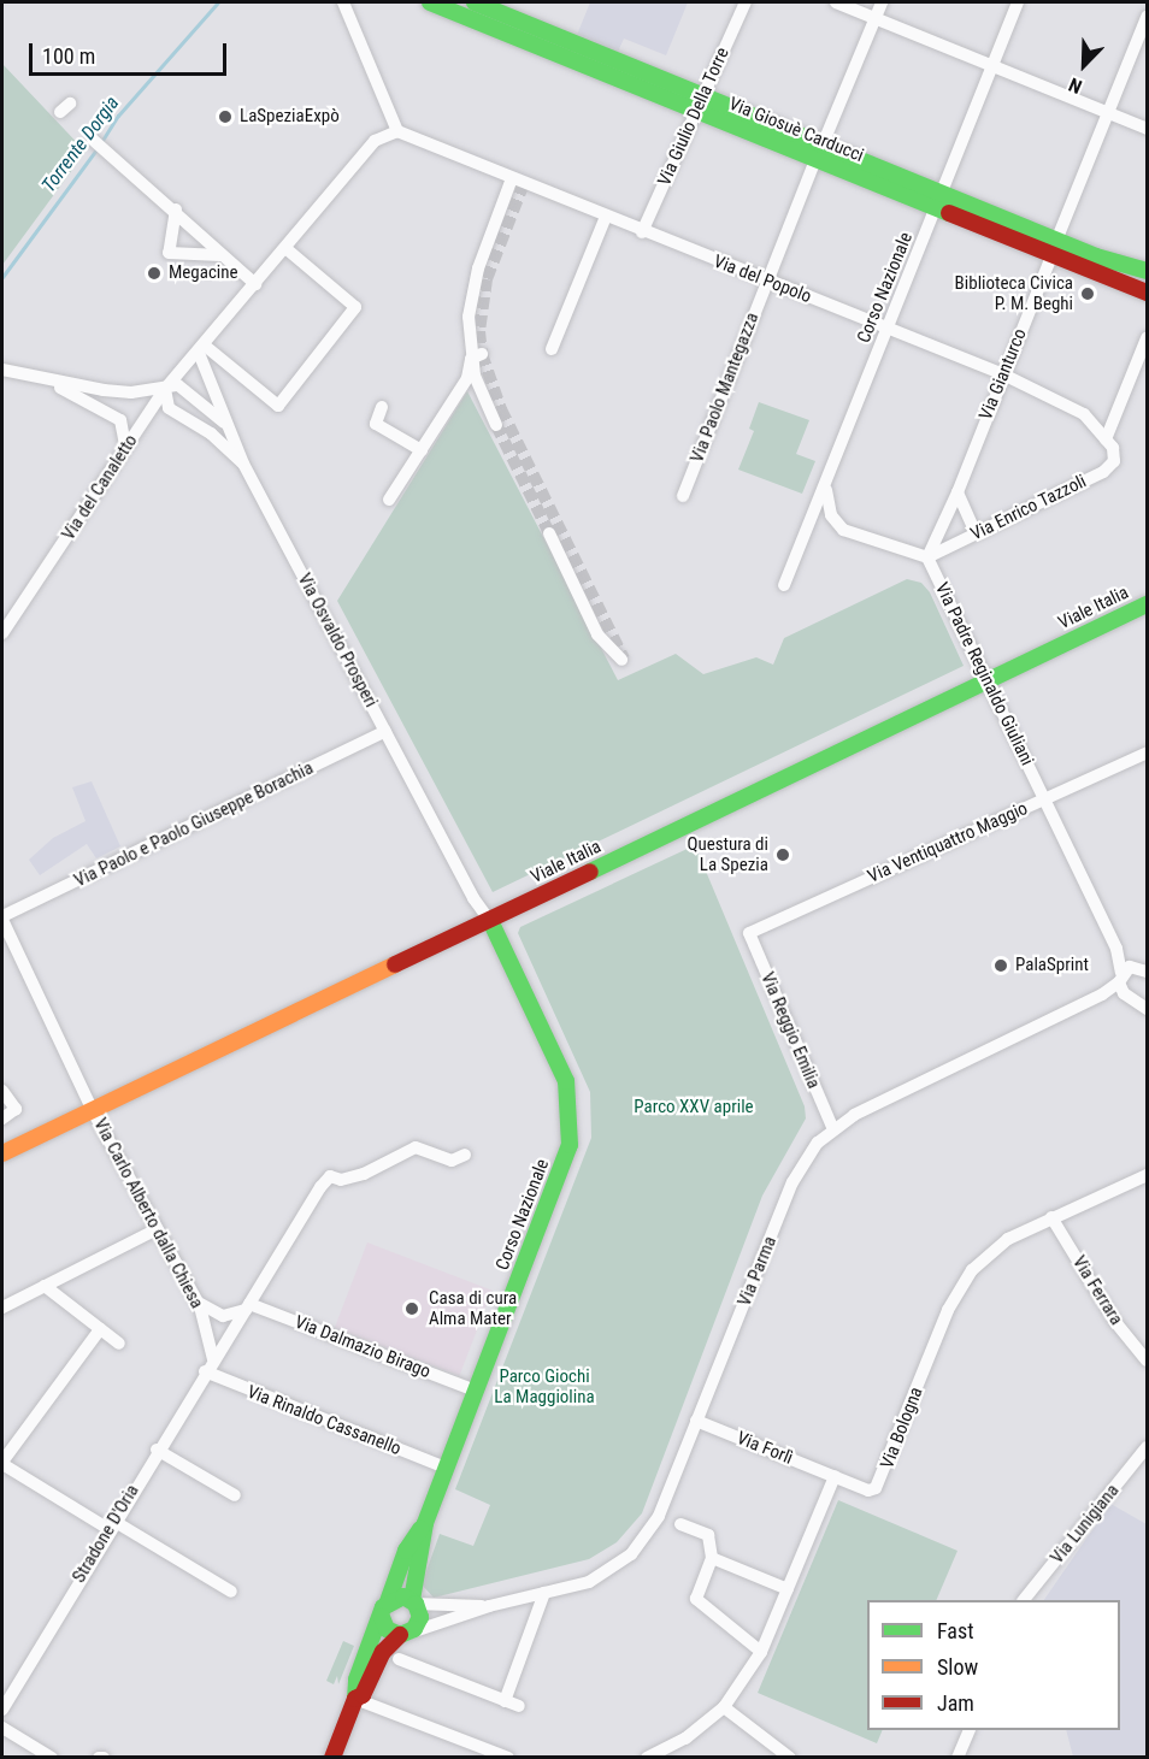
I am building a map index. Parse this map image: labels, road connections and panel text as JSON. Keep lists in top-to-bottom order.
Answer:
{
  "streets": {
    "main road": ["Via Giosuè Carducci", "Corso Nazionale", "Viale Italia"],
    "street": [
      "Via Giulio Della Torre",
      "Via del Popolo",
      "Via Gianturco",
      "Via Paolo Mantegazza",
      "Via del Canaletto",
      "Via Enrico Tazzoli",
      "Via Osvaldo Prosperi",
      "Via Padre Reginaldo Giuliani",
      "Via Paolo e Paolo Giuseppe Borachia",
      "Via Ventiquattro Maggio",
      "Via Reggio Emilia",
      "Via Carlo Alberto dalla Chiesa",
      "Via Parma",
      "Via Ferrara",
      "Via Dalmazio Birago",
      "Via Rinaldo Cassanello",
      "Via Bologna",
      "Via Forlì",
      "Via Lunigiana",
      "Stradone D'Oria"
    ]
  },
  "crossings": [
    ["Via Giulio Della Torre", "Via Giosuè Carducci"],
    ["Via Giulio Della Torre", "Via del Popolo"],
    ["Via Giosuè Carducci", "Corso Nazionale"],
    ["Via Giosuè Carducci", "Via Gianturco"],
    ["Via Giosuè Carducci", "Via Paolo Mantegazza"],
    ["Via del Popolo", "Corso Nazionale"],
    ["Via del Popolo", "Via Gianturco"],
    ["Via del Popolo", "Via Paolo Mantegazza"],
    ["Via del Popolo", "Via del Canaletto"],
    ["Via del Popolo", "Via Enrico Tazzoli"],
    ["Corso Nazionale", "Viale Italia"],
    ["Corso Nazionale", "Via Osvaldo Prosperi"],
    ["Corso Nazionale", "Via Parma"],
    ["Corso Nazionale", "Via Dalmazio Birago"],
    ["Corso Nazionale", "Via Rinaldo Cassanello"],
    ["Via Gianturco", "Via Enrico Tazzoli"],
    ["Via Gianturco", "Via Padre Reginaldo Giuliani"],
    ["Via del Canaletto", "Via Osvaldo Prosperi"],
    ["Via Enrico Tazzoli", "Via Padre Reginaldo Giuliani"],
    ["Viale Italia", "Via Osvaldo Prosperi"],
    ["Viale Italia", "Via Padre Reginaldo Giuliani"],
    ["Viale Italia", "Via Carlo Alberto dalla Chiesa"],
    ["Via Osvaldo Prosperi", "Via Paolo e Paolo Giuseppe Borachia"],
    ["Via Padre Reginaldo Giuliani", "Via Ventiquattro Maggio"],
    ["Via Padre Reginaldo Giuliani", "Via Parma"],
    ["Via Paolo e Paolo Giuseppe Borachia", "Via Carlo Alberto dalla Chiesa"],
    ["Via Ventiquattro Maggio", "Via Reggio Emilia"],
    ["Via Reggio Emilia", "Via Parma"],
    ["Via Carlo Alberto dalla Chiesa", "Via Rinaldo Cassanello"],
    ["Via Carlo Alberto dalla Chiesa", "Stradone D'Oria"],
    ["Via Parma", "Via Forlì"],
    ["Via Ferrara", "Via Bologna"],
    ["Via Dalmazio Birago", "Stradone D'Oria"],
    ["Via Rinaldo Cassanello", "Stradone D'Oria"],
    ["Via Bologna", "Via Forlì"]
  ],
  "water": ["Torrente Dorgia"],
  "parks": ["Parco XXV aprile", "Parco Giochi La Maggiolina"],
  "places": [
    "LaSpeziaExpò",
    "Megacine",
    "Biblioteca Civica P. M. Beghi",
    "Questura di La Spezia",
    "PalaSprint",
    "Casa di cura Alma Mater"
  ],
  "legend": ["Fast", "Slow", "Jam"],
  "scale_bar": "100 m",
  "north": "bottom left"
}
